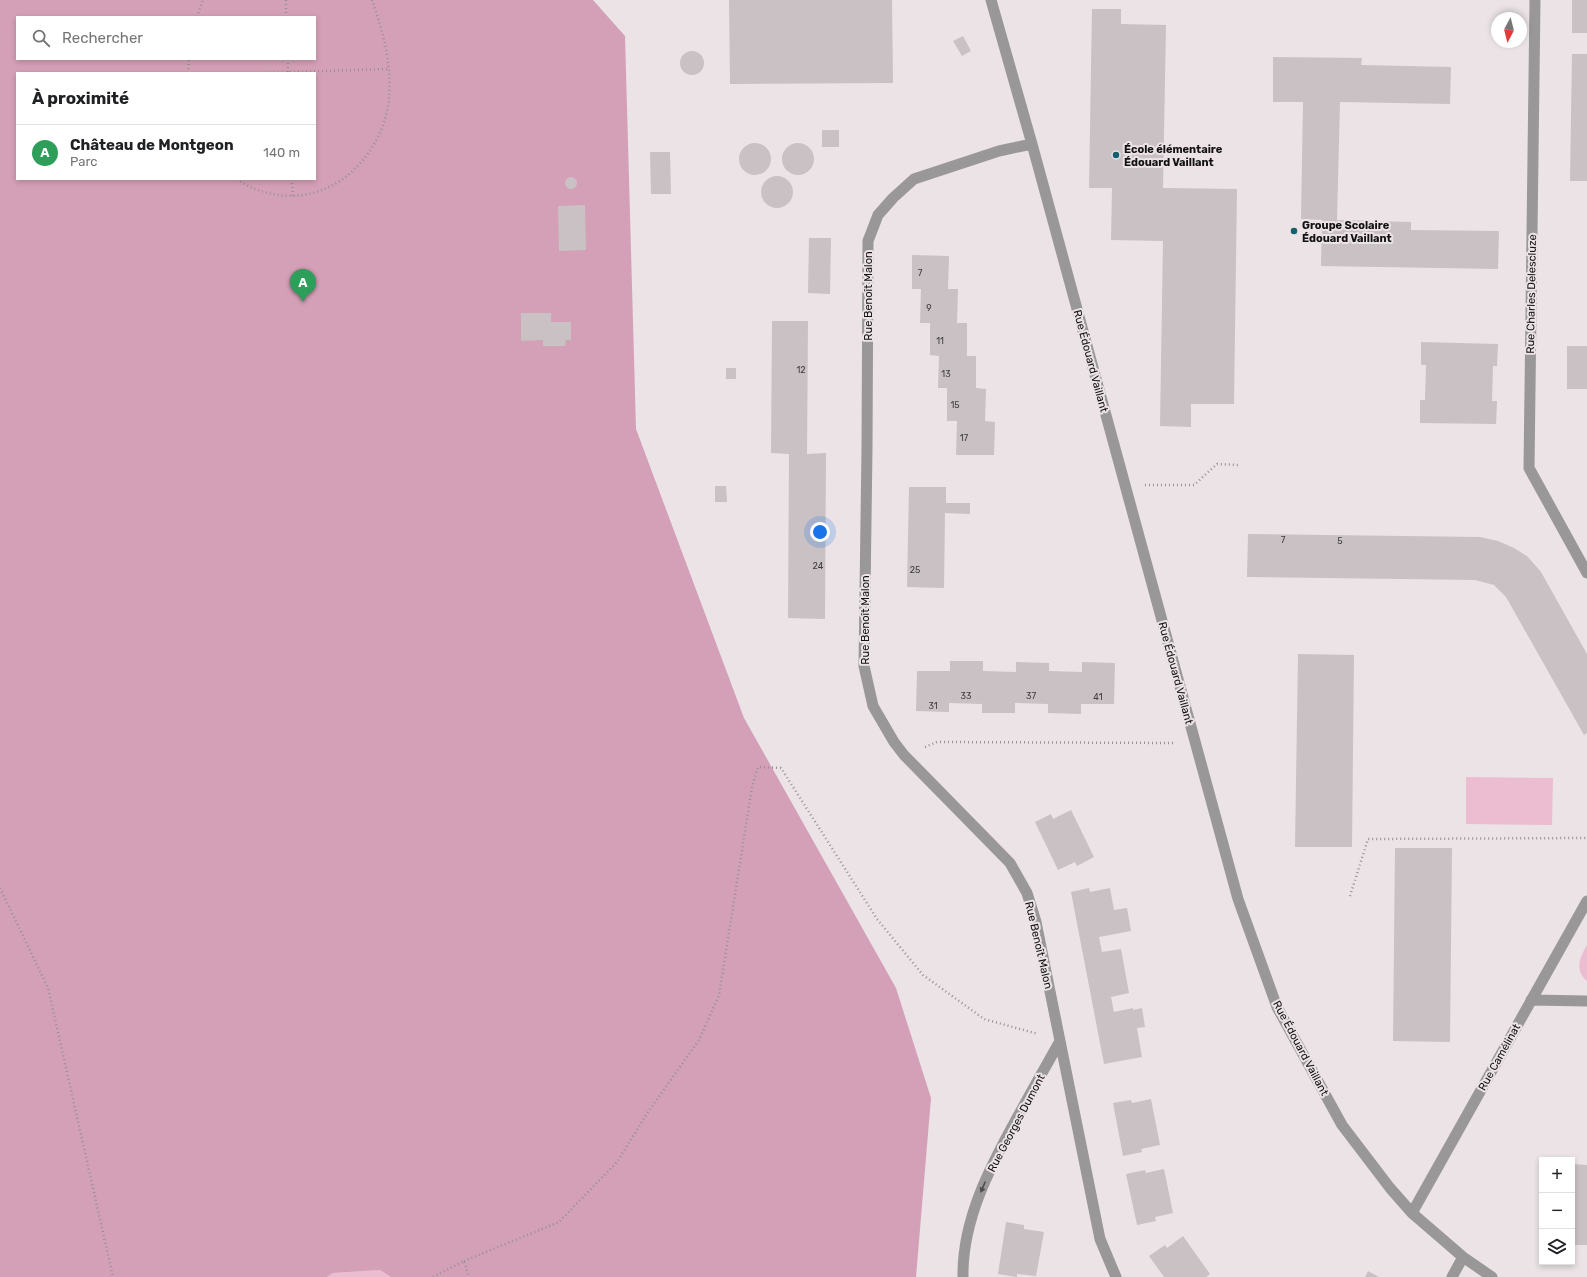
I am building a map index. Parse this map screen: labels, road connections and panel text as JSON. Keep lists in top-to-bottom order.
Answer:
{
  "streets": {
    "street": [
      "Rue Charles Delescluze",
      "Rue Benoît Malon",
      "Rue Édouard Vaillant",
      "Rue Camélinat",
      "Rue Georges Dumont"
    ]
  },
  "crossings": [
    ["Rue Benoît Malon", "Rue Édouard Vaillant"],
    ["Rue Benoît Malon", "Rue Georges Dumont"],
    ["Rue Édouard Vaillant", "Rue Camélinat"]
  ],
  "one_way": ["Rue Georges Dumont"],
  "places": ["École élémentaire Édouard Vaillant", "Groupe Scolaire Édouard Vaillant"],
  "house_numbers": [
    "7",
    "9",
    "11",
    "12",
    "13",
    "15",
    "17",
    "7",
    "5",
    "24",
    "25",
    "33",
    "37",
    "41",
    "31"
  ],
  "north": "bottom",
  "page": {
    "search": "Rechercher",
    "heading": "À proximité",
    "list": [
      {
        "mark": "A",
        "name": "Château de Montgeon",
        "note": "Parc",
        "value": "140 m"
      }
    ],
    "pins": "A",
    "map_buttons": ["+", "−"]
  }
}
